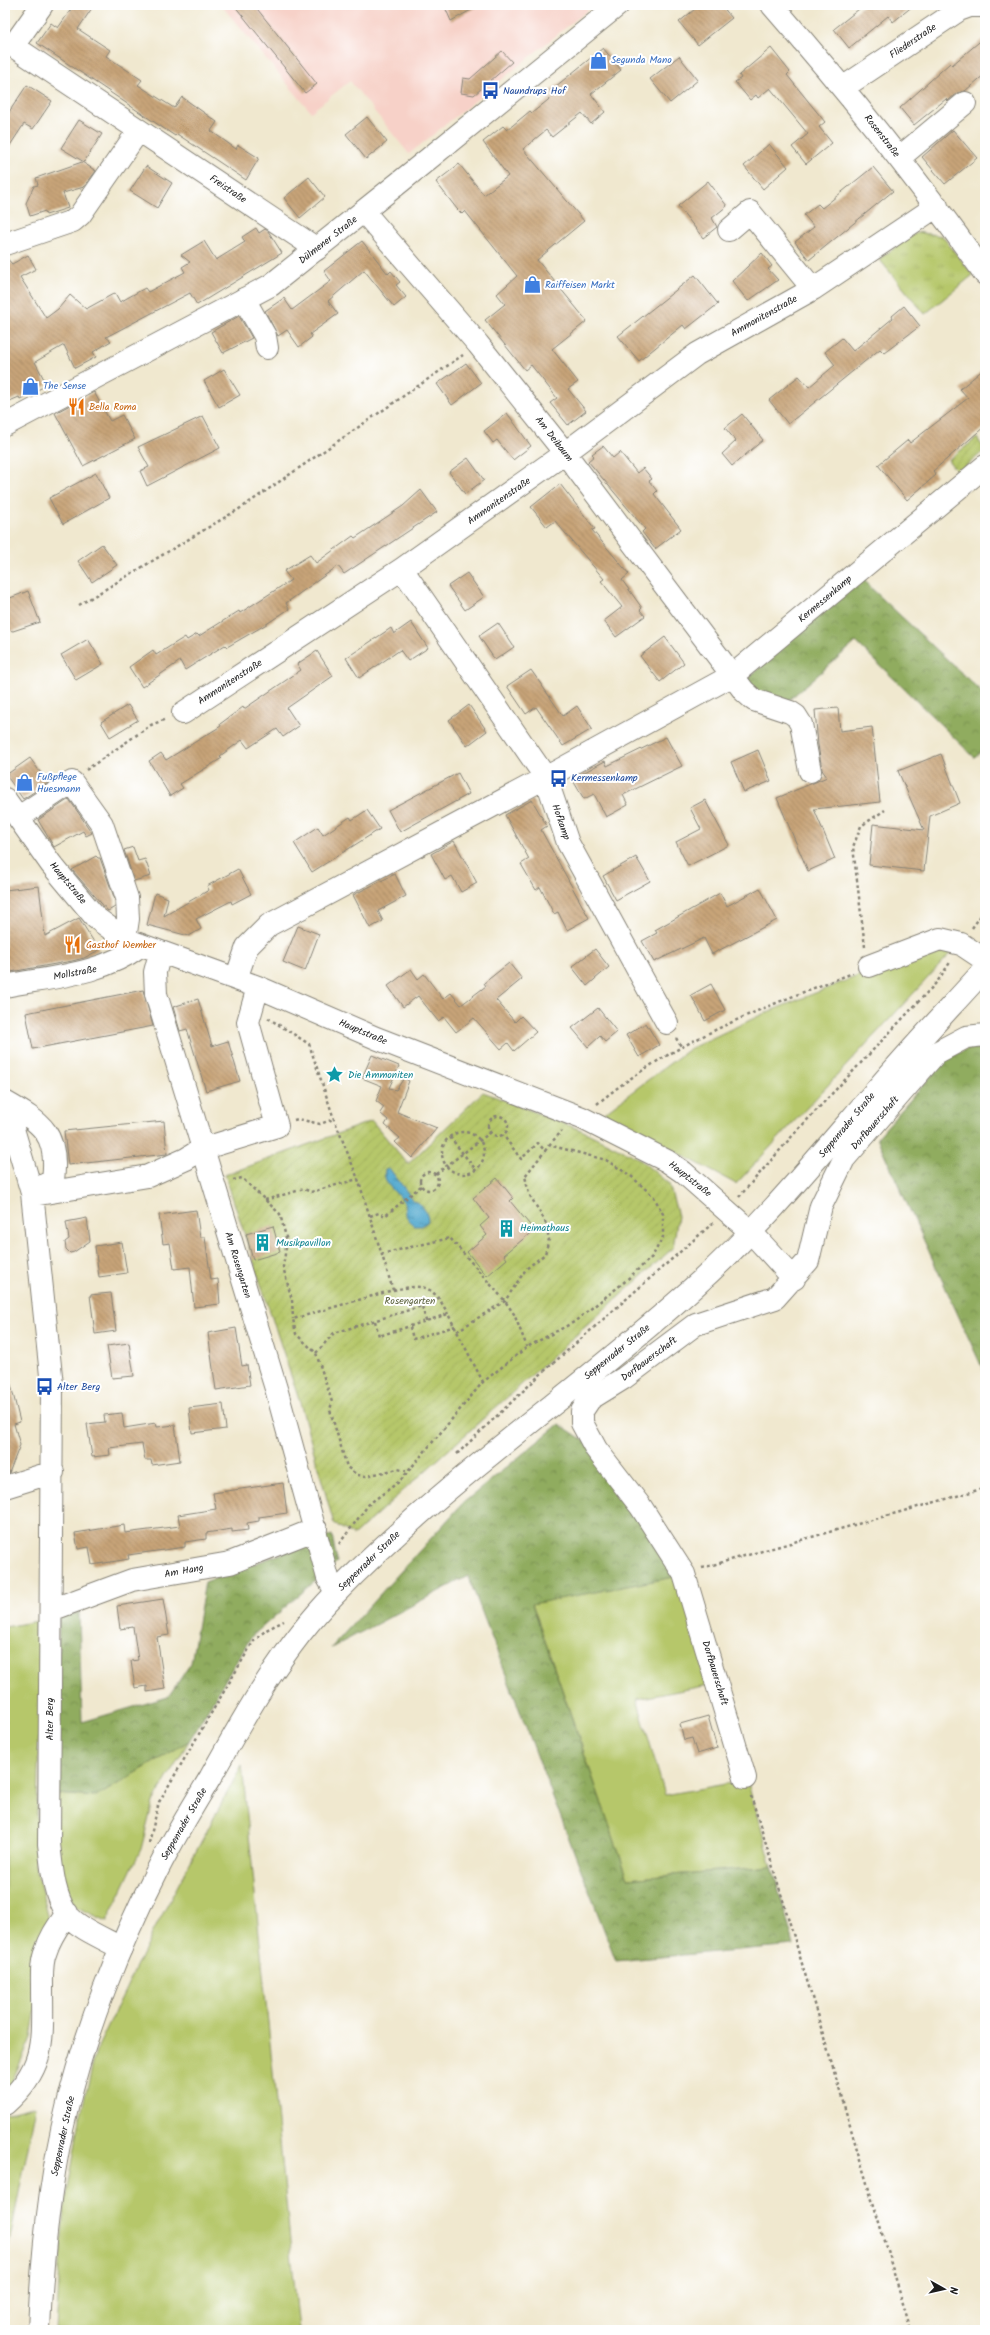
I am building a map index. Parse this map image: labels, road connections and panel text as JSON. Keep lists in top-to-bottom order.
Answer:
{
  "streets": {
    "street": [
      "Fliederstraße",
      "Rosenstraße",
      "Freistraße",
      "Dülmener Straße",
      "Ammonitenstraße",
      "Am Deibaum",
      "Kermessenkamp",
      "Hofkamp",
      "Hauptstraße",
      "Mollstraße",
      "Dorfbauerschaft",
      "Seppenrader Straße",
      "Am Rosengarten",
      "Am Hang",
      "Alter Berg"
    ]
  },
  "crossings": [
    ["Fliederstraße", "Rosenstraße"],
    ["Rosenstraße", "Ammonitenstraße"],
    ["Freistraße", "Dülmener Straße"],
    ["Dülmener Straße", "Am Deibaum"],
    ["Ammonitenstraße", "Am Deibaum"],
    ["Ammonitenstraße", "Hofkamp"],
    ["Am Deibaum", "Kermessenkamp"],
    ["Kermessenkamp", "Hofkamp"],
    ["Kermessenkamp", "Hauptstraße"],
    ["Hauptstraße", "Mollstraße"],
    ["Hauptstraße", "Dorfbauerschaft"],
    ["Hauptstraße", "Seppenrader Straße"],
    ["Hauptstraße", "Am Rosengarten"],
    ["Seppenrader Straße", "Am Rosengarten"],
    ["Seppenrader Straße", "Alter Berg"],
    ["Am Rosengarten", "Am Hang"],
    ["Am Hang", "Alter Berg"]
  ],
  "parks": ["Rosengarten"],
  "places": {
    "shop": [
      "Segunda Mano",
      "Raiffeisen Markt",
      "The Sense",
      "Fußpflege Huesmann"
    ],
    "bus stop": ["Naundrups Hof", "Kermessenkamp", "Alter Berg"],
    "restaurant": ["Bella Roma", "Gasthof Wember"],
    "place": ["Die Ammoniten"],
    "building": ["Heimathaus", "Musikpavillon"]
  },
  "north": "right"
}
